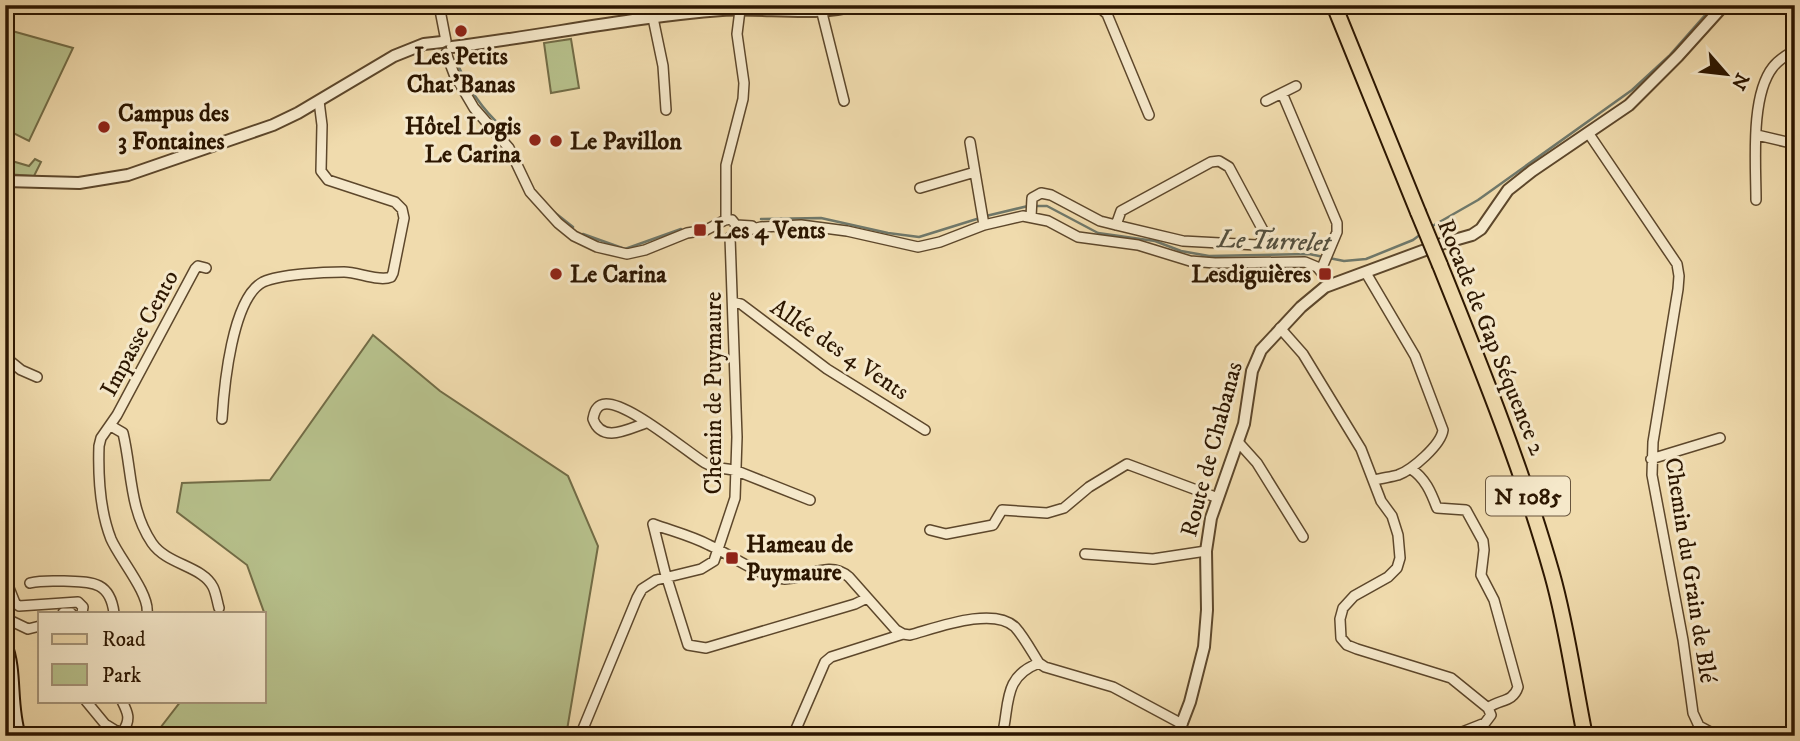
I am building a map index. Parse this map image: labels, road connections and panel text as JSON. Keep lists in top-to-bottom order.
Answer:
{
  "streets": {
    "main road": ["Rocade de Gap Séquence 2", "N 1085"],
    "street": [
      "Impasse Cento",
      "Allée des 4 Vents",
      "Chemin de Puymaure",
      "Route de Chabanas",
      "Chemin du Grain de Blé"
    ]
  },
  "crossings": [
    ["Allée des 4 Vents", "Chemin de Puymaure"],
    ["Route de Chabanas", "Chemin du Grain de Blé"]
  ],
  "water": ["Le Turrelet"],
  "places": {
    "other": [
      "Les Petits Chat'Banas",
      "Campus des 3 Fontaines",
      "Hôtel Logis Le Carina",
      "Le Pavillon",
      "Le Carina"
    ],
    "transit": ["Les 4 Vents", "Lesdiguières", "Hameau de Puymaure"]
  },
  "legend": ["Road", "Park"],
  "north": "bottom right"
}
